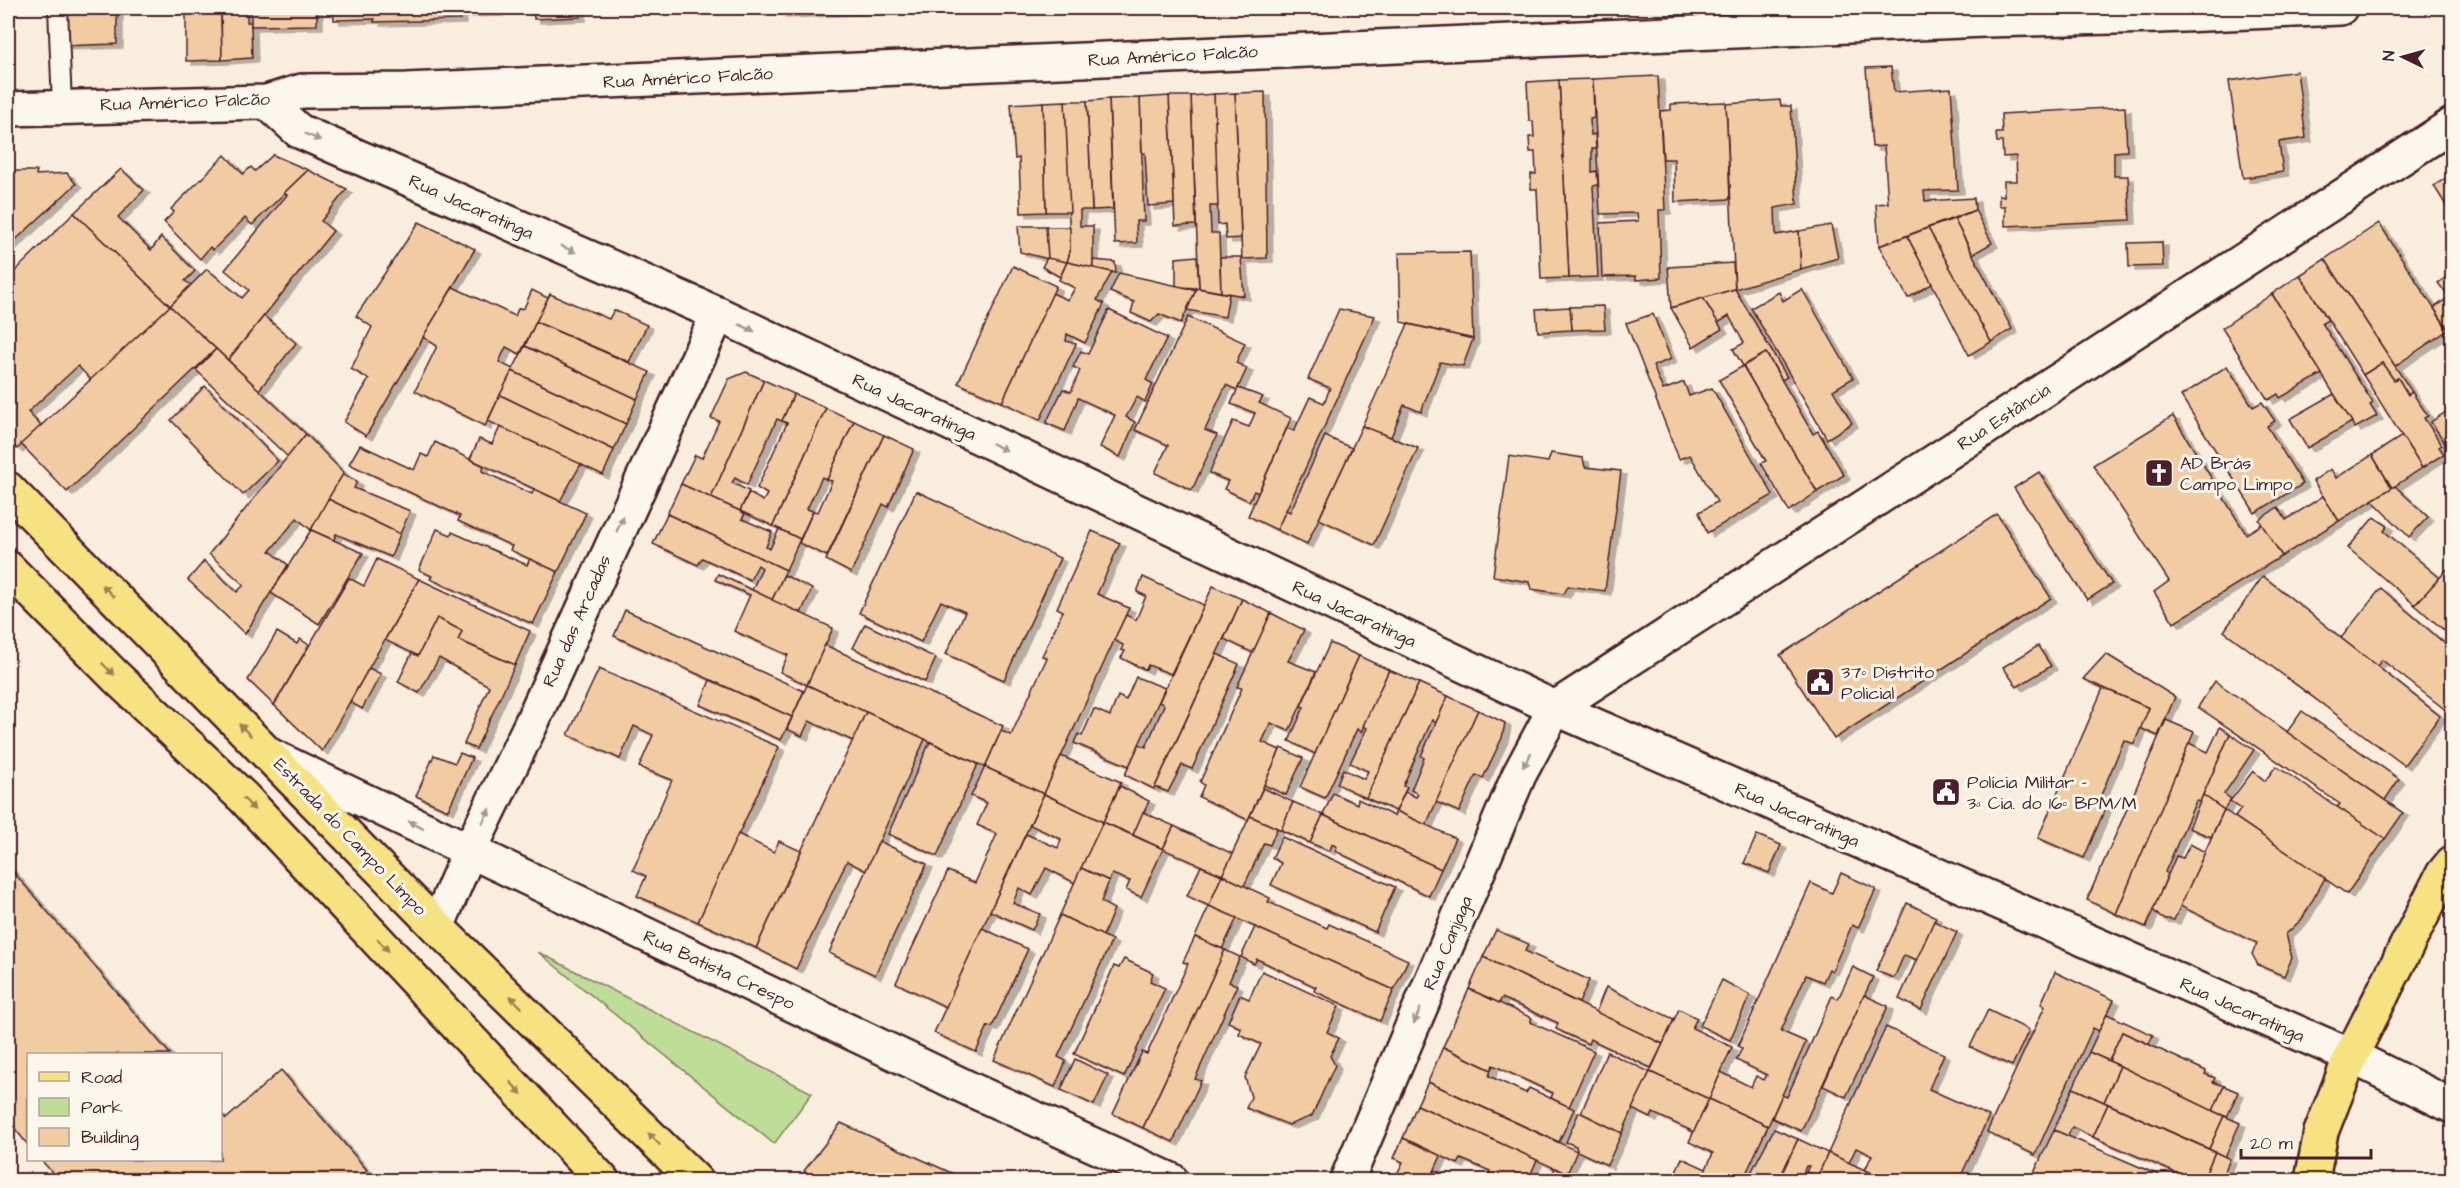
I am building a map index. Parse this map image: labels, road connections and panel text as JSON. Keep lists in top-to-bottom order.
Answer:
{
  "streets": {
    "main road": ["Estrada do Campo Limpo"],
    "street": [
      "Rua Américo Falcão",
      "Rua Jacaratinga",
      "Rua Estância",
      "Rua das Arcadas",
      "Rua Canjaga",
      "Rua Batista Crespo"
    ]
  },
  "crossings": [
    ["Rua Américo Falcão", "Rua Jacaratinga"],
    ["Rua Jacaratinga", "Rua Estância"],
    ["Rua Jacaratinga", "Rua das Arcadas"],
    ["Rua Jacaratinga", "Rua Canjaga"],
    ["Rua Estância", "Rua Canjaga"],
    ["Rua das Arcadas", "Estrada do Campo Limpo"],
    ["Rua das Arcadas", "Rua Batista Crespo"],
    ["Estrada do Campo Limpo", "Rua Batista Crespo"]
  ],
  "one_way": ["Rua Jacaratinga", "Rua das Arcadas", "Rua Canjaga"],
  "places": {
    "church": ["AD Brás Campo Limpo"],
    "public building": ["37º Distrito Policial", "Polícia Militar - 3ª Cia. do 16º BPM/M"]
  },
  "legend": ["Road", "Park", "Building"],
  "scale_bar": "20 m",
  "north": "left"
}
